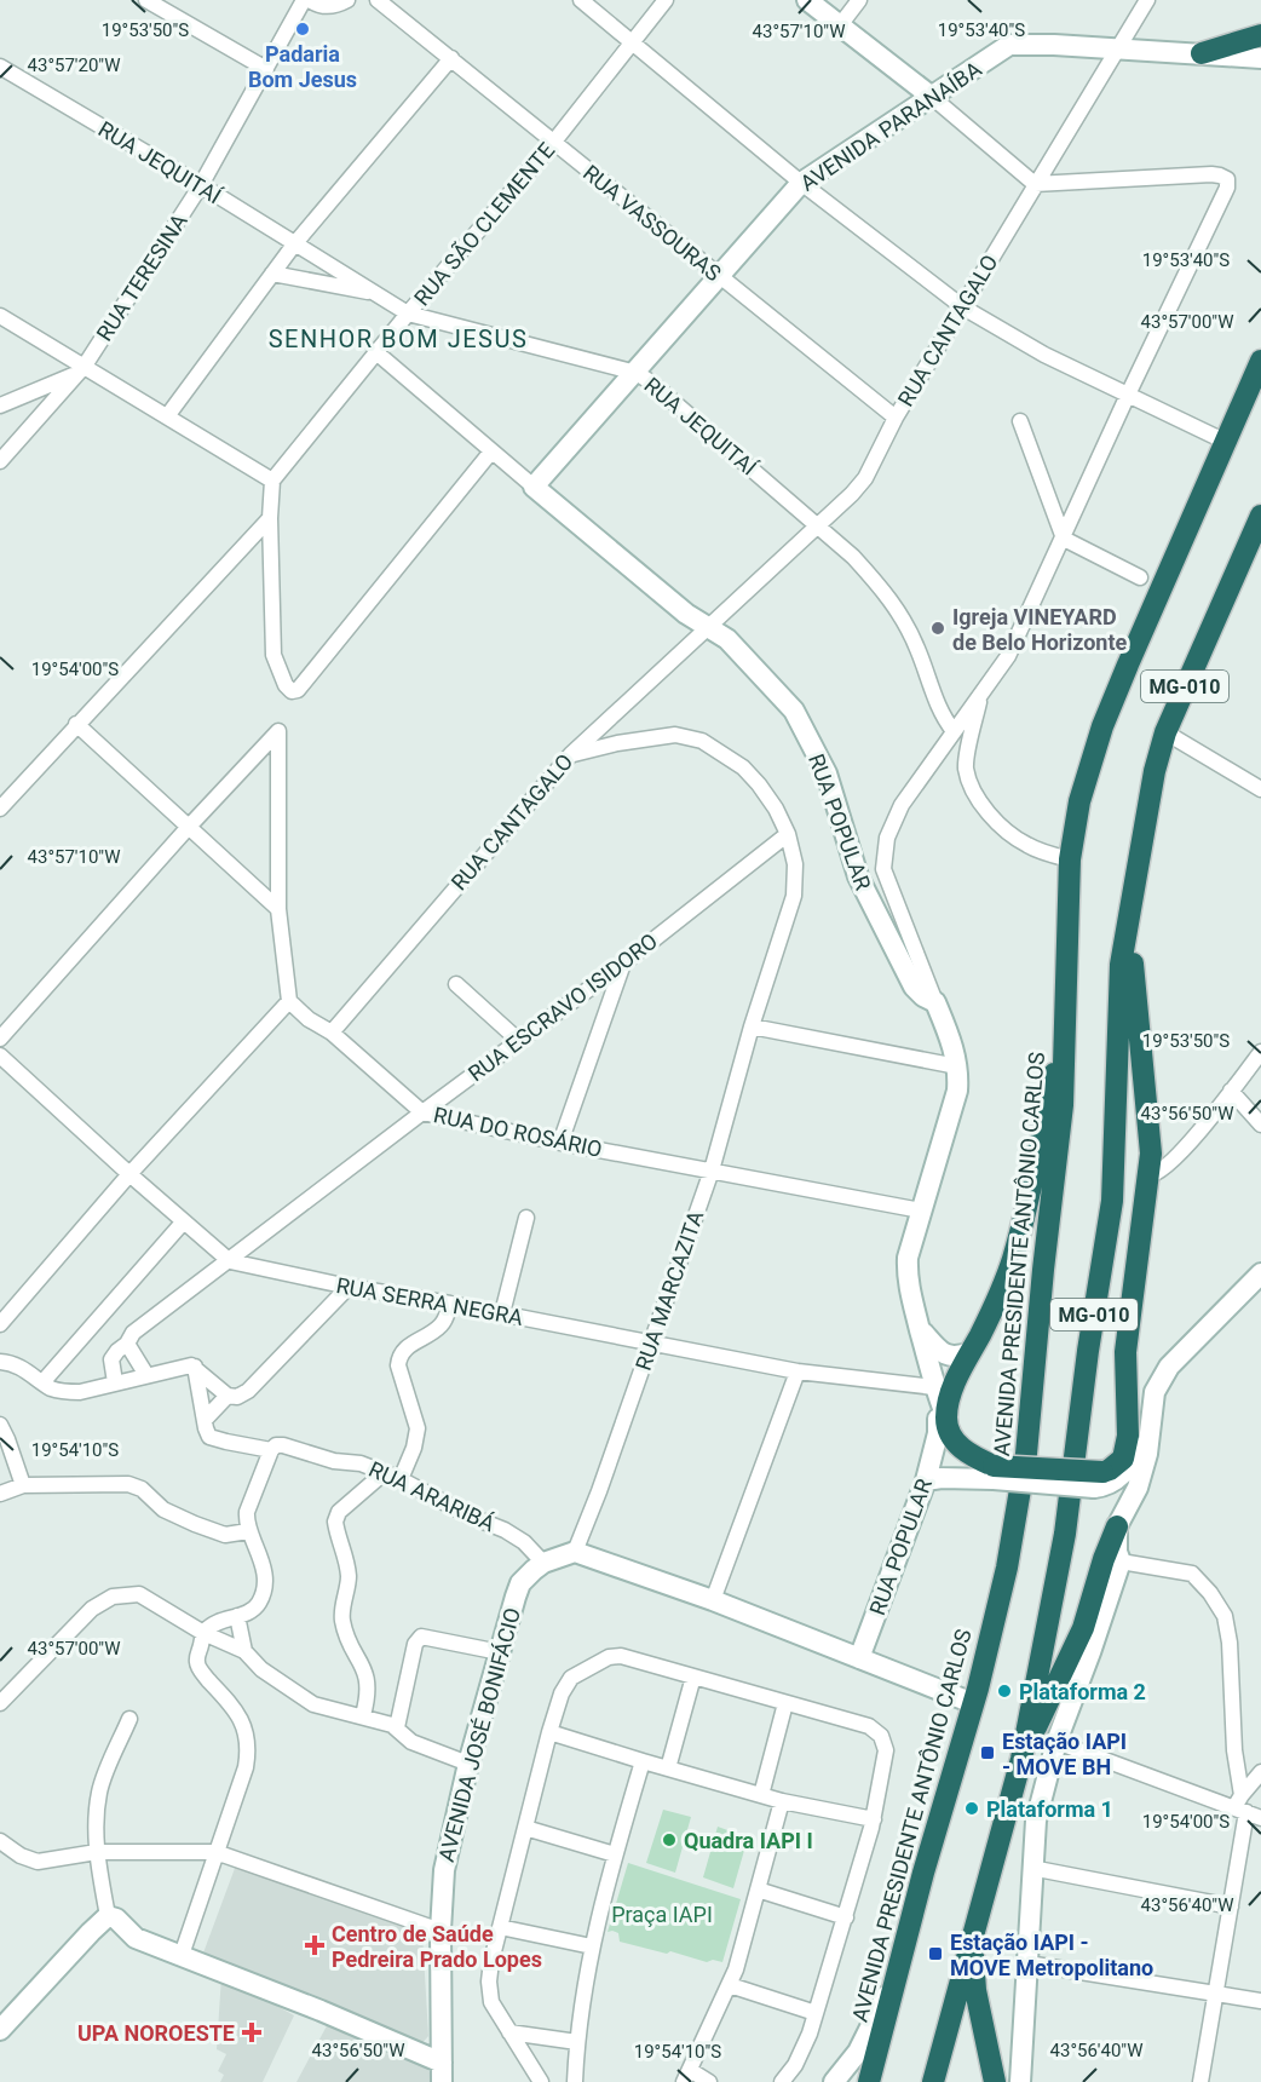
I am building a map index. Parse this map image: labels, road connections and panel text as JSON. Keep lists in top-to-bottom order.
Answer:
{
  "streets": {
    "highway": ["MG-010", "AVENIDA PRESIDENTE ANTÔNIO CARLOS"],
    "street": [
      "AVENIDA PARANAÍBA",
      "RUA JEQUITAÍ",
      "RUA VASSOURAS",
      "RUA SÃO CLEMENTE",
      "RUA TERESINA",
      "RUA CANTAGALO",
      "RUA POPULAR",
      "RUA ESCRAVO ISIDORO",
      "RUA DO ROSÁRIO",
      "RUA MARCAZITA",
      "RUA SERRA NEGRA",
      "RUA ARARIBÁ",
      "AVENIDA JOSÉ BONIFÁCIO"
    ]
  },
  "crossings": [
    ["AVENIDA PARANAÍBA", "RUA JEQUITAÍ"],
    ["AVENIDA PARANAÍBA", "RUA VASSOURAS"],
    ["AVENIDA PARANAÍBA", "RUA CANTAGALO"],
    ["RUA JEQUITAÍ", "RUA SÃO CLEMENTE"],
    ["RUA JEQUITAÍ", "RUA TERESINA"],
    ["RUA JEQUITAÍ", "RUA CANTAGALO"],
    ["RUA VASSOURAS", "RUA SÃO CLEMENTE"],
    ["RUA VASSOURAS", "RUA CANTAGALO"],
    ["RUA CANTAGALO", "RUA POPULAR"],
    ["RUA CANTAGALO", "RUA DO ROSÁRIO"],
    ["RUA CANTAGALO", "RUA MARCAZITA"],
    ["RUA POPULAR", "RUA DO ROSÁRIO"],
    ["RUA POPULAR", "RUA SERRA NEGRA"],
    ["RUA ESCRAVO ISIDORO", "RUA DO ROSÁRIO"],
    ["RUA ESCRAVO ISIDORO", "RUA MARCAZITA"],
    ["RUA ESCRAVO ISIDORO", "RUA SERRA NEGRA"],
    ["RUA DO ROSÁRIO", "RUA MARCAZITA"],
    ["RUA MARCAZITA", "RUA SERRA NEGRA"],
    ["RUA MARCAZITA", "AVENIDA JOSÉ BONIFÁCIO"],
    ["RUA ARARIBÁ", "AVENIDA JOSÉ BONIFÁCIO"]
  ],
  "districts": ["SENHOR BOM JESUS"],
  "parks": ["Praça IAPI"],
  "places": {
    "other": [
      "Padaria Bom Jesus",
      "Igreja VINEYARD de Belo Horizonte",
      "Plataforma 2",
      "Plataforma 1",
      "Quadra IAPI I"
    ],
    "transit": ["Estação IAPI - MOVE BH", "Estação IAPI - MOVE Metropolitano"],
    "health": ["Centro de Saúde Pedreira Prado Lopes", "UPA NOROESTE"]
  },
  "coordinates": [
    "19°53'50\"S",
    "19°53'40\"S",
    "43°57'10\"W",
    "43°57'20\"W",
    "43°57'00\"W",
    "19°54'00\"S",
    "43°56'50\"W",
    "19°54'10\"S",
    "43°56'40\"W"
  ]
}
